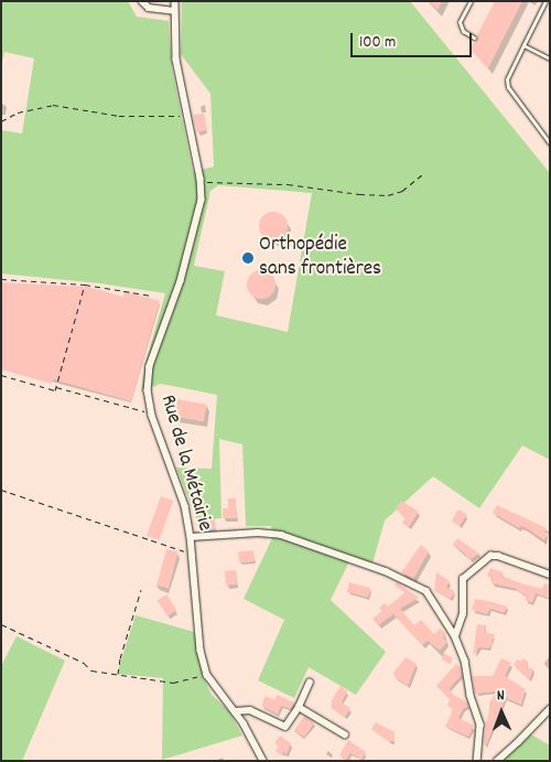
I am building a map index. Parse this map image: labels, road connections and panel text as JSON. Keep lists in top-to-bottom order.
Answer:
{
  "streets": {
    "street": ["Rue de la Métairie"]
  },
  "places": ["Orthopédie sans frontières"],
  "scale_bar": "100 m",
  "north": "top"
}
